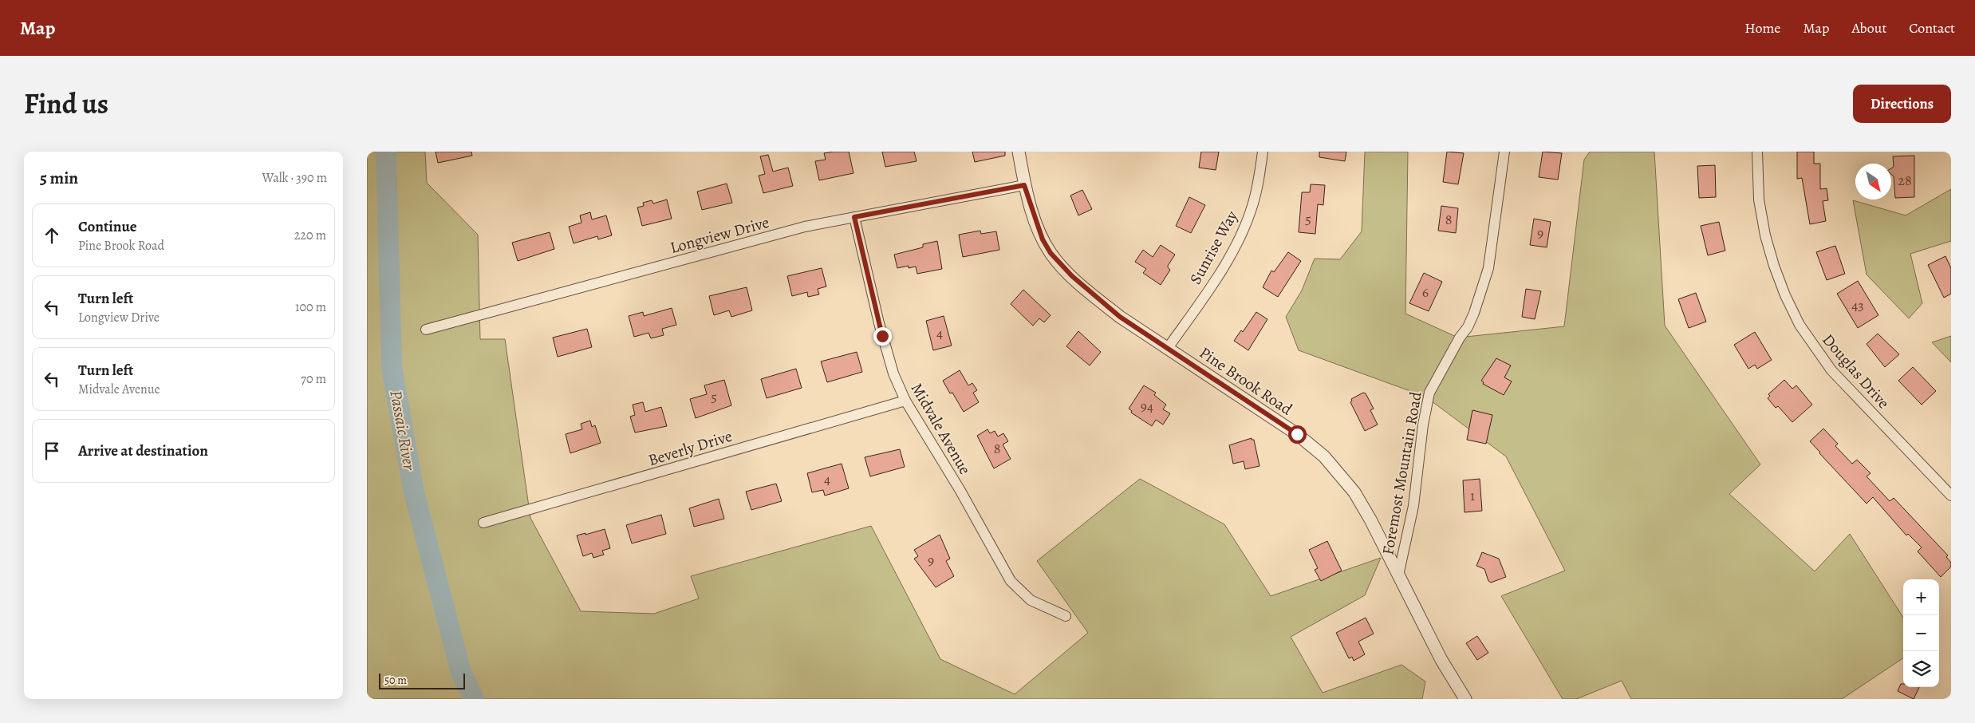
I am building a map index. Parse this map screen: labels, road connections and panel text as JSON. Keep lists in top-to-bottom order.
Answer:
{
  "streets": {
    "street": [
      "Longview Drive",
      "Sunrise Way",
      "Douglas Drive",
      "Pine Brook Road",
      "Midvale Avenue",
      "Beverly Drive",
      "Foremost Mountain Road"
    ]
  },
  "crossings": [
    ["Longview Drive", "Pine Brook Road"],
    ["Longview Drive", "Midvale Avenue"],
    ["Sunrise Way", "Pine Brook Road"],
    ["Pine Brook Road", "Foremost Mountain Road"],
    ["Midvale Avenue", "Beverly Drive"]
  ],
  "water": ["Passaic River"],
  "house_numbers": [
    "28",
    "5",
    "8",
    "9",
    "6",
    "43",
    "4",
    "5",
    "94",
    "8",
    "4",
    "1",
    "9"
  ],
  "scale_bar": "50 m",
  "north": "bottom right",
  "page": {
    "header": "Map",
    "nav": [
      "Home",
      "Map",
      "About",
      "Contact"
    ],
    "title": "Find us",
    "buttons": "Directions",
    "heading": ["5 min", "Walk · 390 m"],
    "list": [
      ["Continue", "Pine Brook Road", "220 m"],
      ["Turn left", "Longview Drive", "100 m"],
      ["Turn left", "Midvale Avenue", "70 m"],
      "Arrive at destination"
    ],
    "map_buttons": ["+", "−"],
    "scale": "50 m"
  }
}
